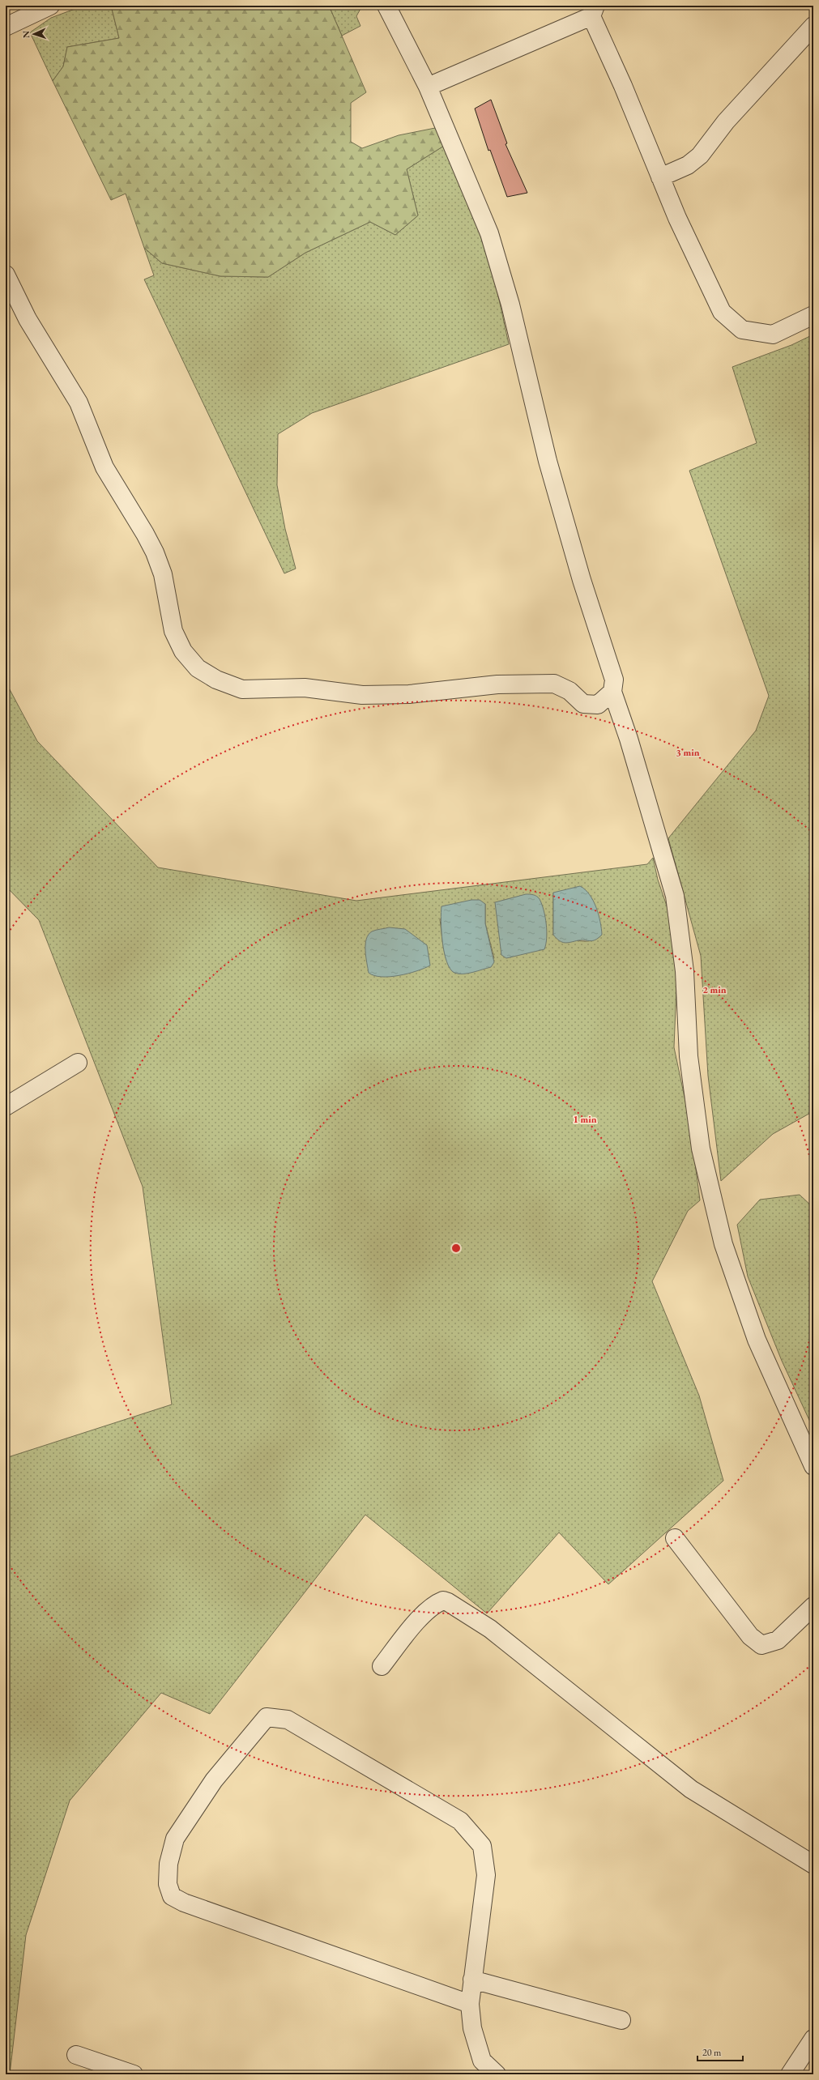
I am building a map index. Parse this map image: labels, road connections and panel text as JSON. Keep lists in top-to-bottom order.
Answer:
{
  "scale_bar": "20 m",
  "north": "left",
  "rings": ["3 min", "2 min", "1 min"]
}
